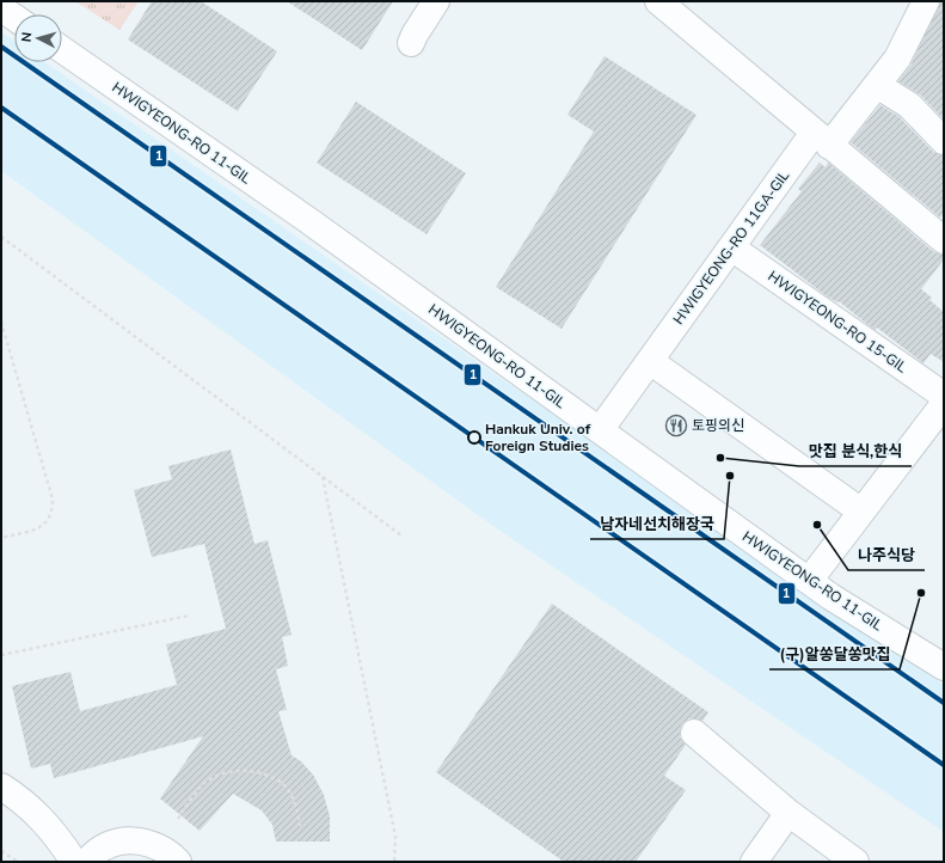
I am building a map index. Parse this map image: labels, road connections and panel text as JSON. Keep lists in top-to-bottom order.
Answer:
{
  "streets": {
    "street": ["HWIGYEONG-RO 11-GIL", "HWIGYEONG-RO 11GA-GIL", "HWIGYEONG-RO 15-GIL"]
  },
  "crossings": [
    ["HWIGYEONG-RO 11-GIL", "HWIGYEONG-RO 11GA-GIL"],
    ["HWIGYEONG-RO 11GA-GIL", "HWIGYEONG-RO 15-GIL"]
  ],
  "places": {
    "restaurant": ["토핑의신"],
    "other": [
      "Hankuk Univ. of Foreign Studies",
      "맛집 분식,한식",
      "남자네선치해장국",
      "나주식당",
      "(구)알쏭달쏭맛집"
    ]
  },
  "lines": ["transit line 1"],
  "north": "left"
}
